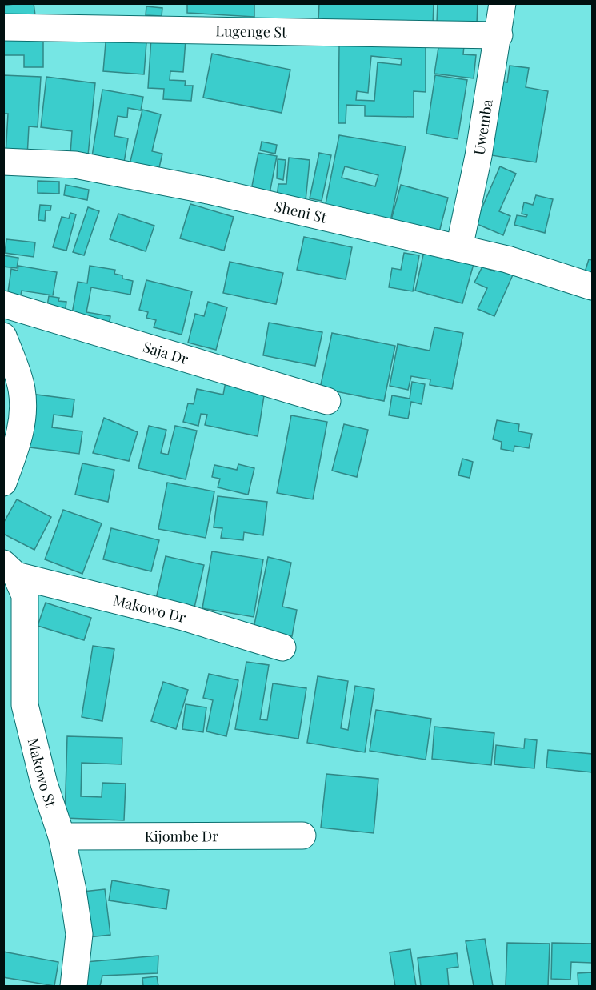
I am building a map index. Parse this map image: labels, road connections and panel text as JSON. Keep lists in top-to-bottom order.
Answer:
{
  "streets": {
    "street": [
      "Lugenge St",
      "Uwemba",
      "Sheni St",
      "Saja Dr",
      "Makowo Dr",
      "Makowo St",
      "Kijombe Dr"
    ]
  },
  "crossings": [
    ["Lugenge St", "Uwemba"],
    ["Uwemba", "Sheni St"],
    ["Makowo Dr", "Makowo St"],
    ["Makowo St", "Kijombe Dr"]
  ]
}
